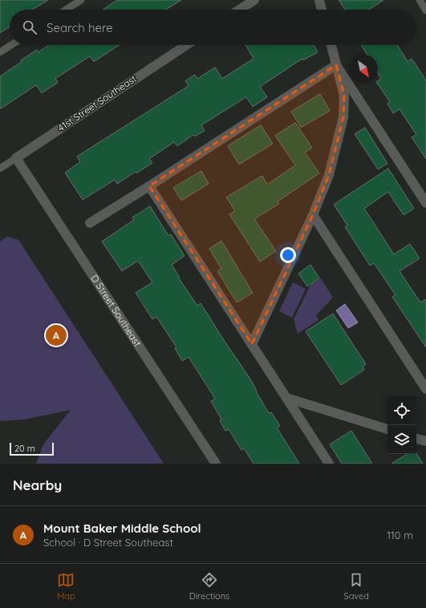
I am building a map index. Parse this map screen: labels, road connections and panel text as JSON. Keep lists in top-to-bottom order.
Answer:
{
  "streets": {
    "street": ["41st Street Southeast", "D Street Southeast"]
  },
  "crossings": [
    ["41st Street Southeast", "D Street Southeast"]
  ],
  "scale_bar": "20 m",
  "north": "bottom right",
  "page": {
    "search": "Search here",
    "pins": "A",
    "scale": "20 m",
    "heading": "Nearby",
    "list": [
      {
        "mark": "A",
        "name": "Mount Baker Middle School",
        "note": "School · D Street Southeast",
        "value": "110 m"
      }
    ],
    "nav": ["Map", "Directions", "Saved"]
  }
}
